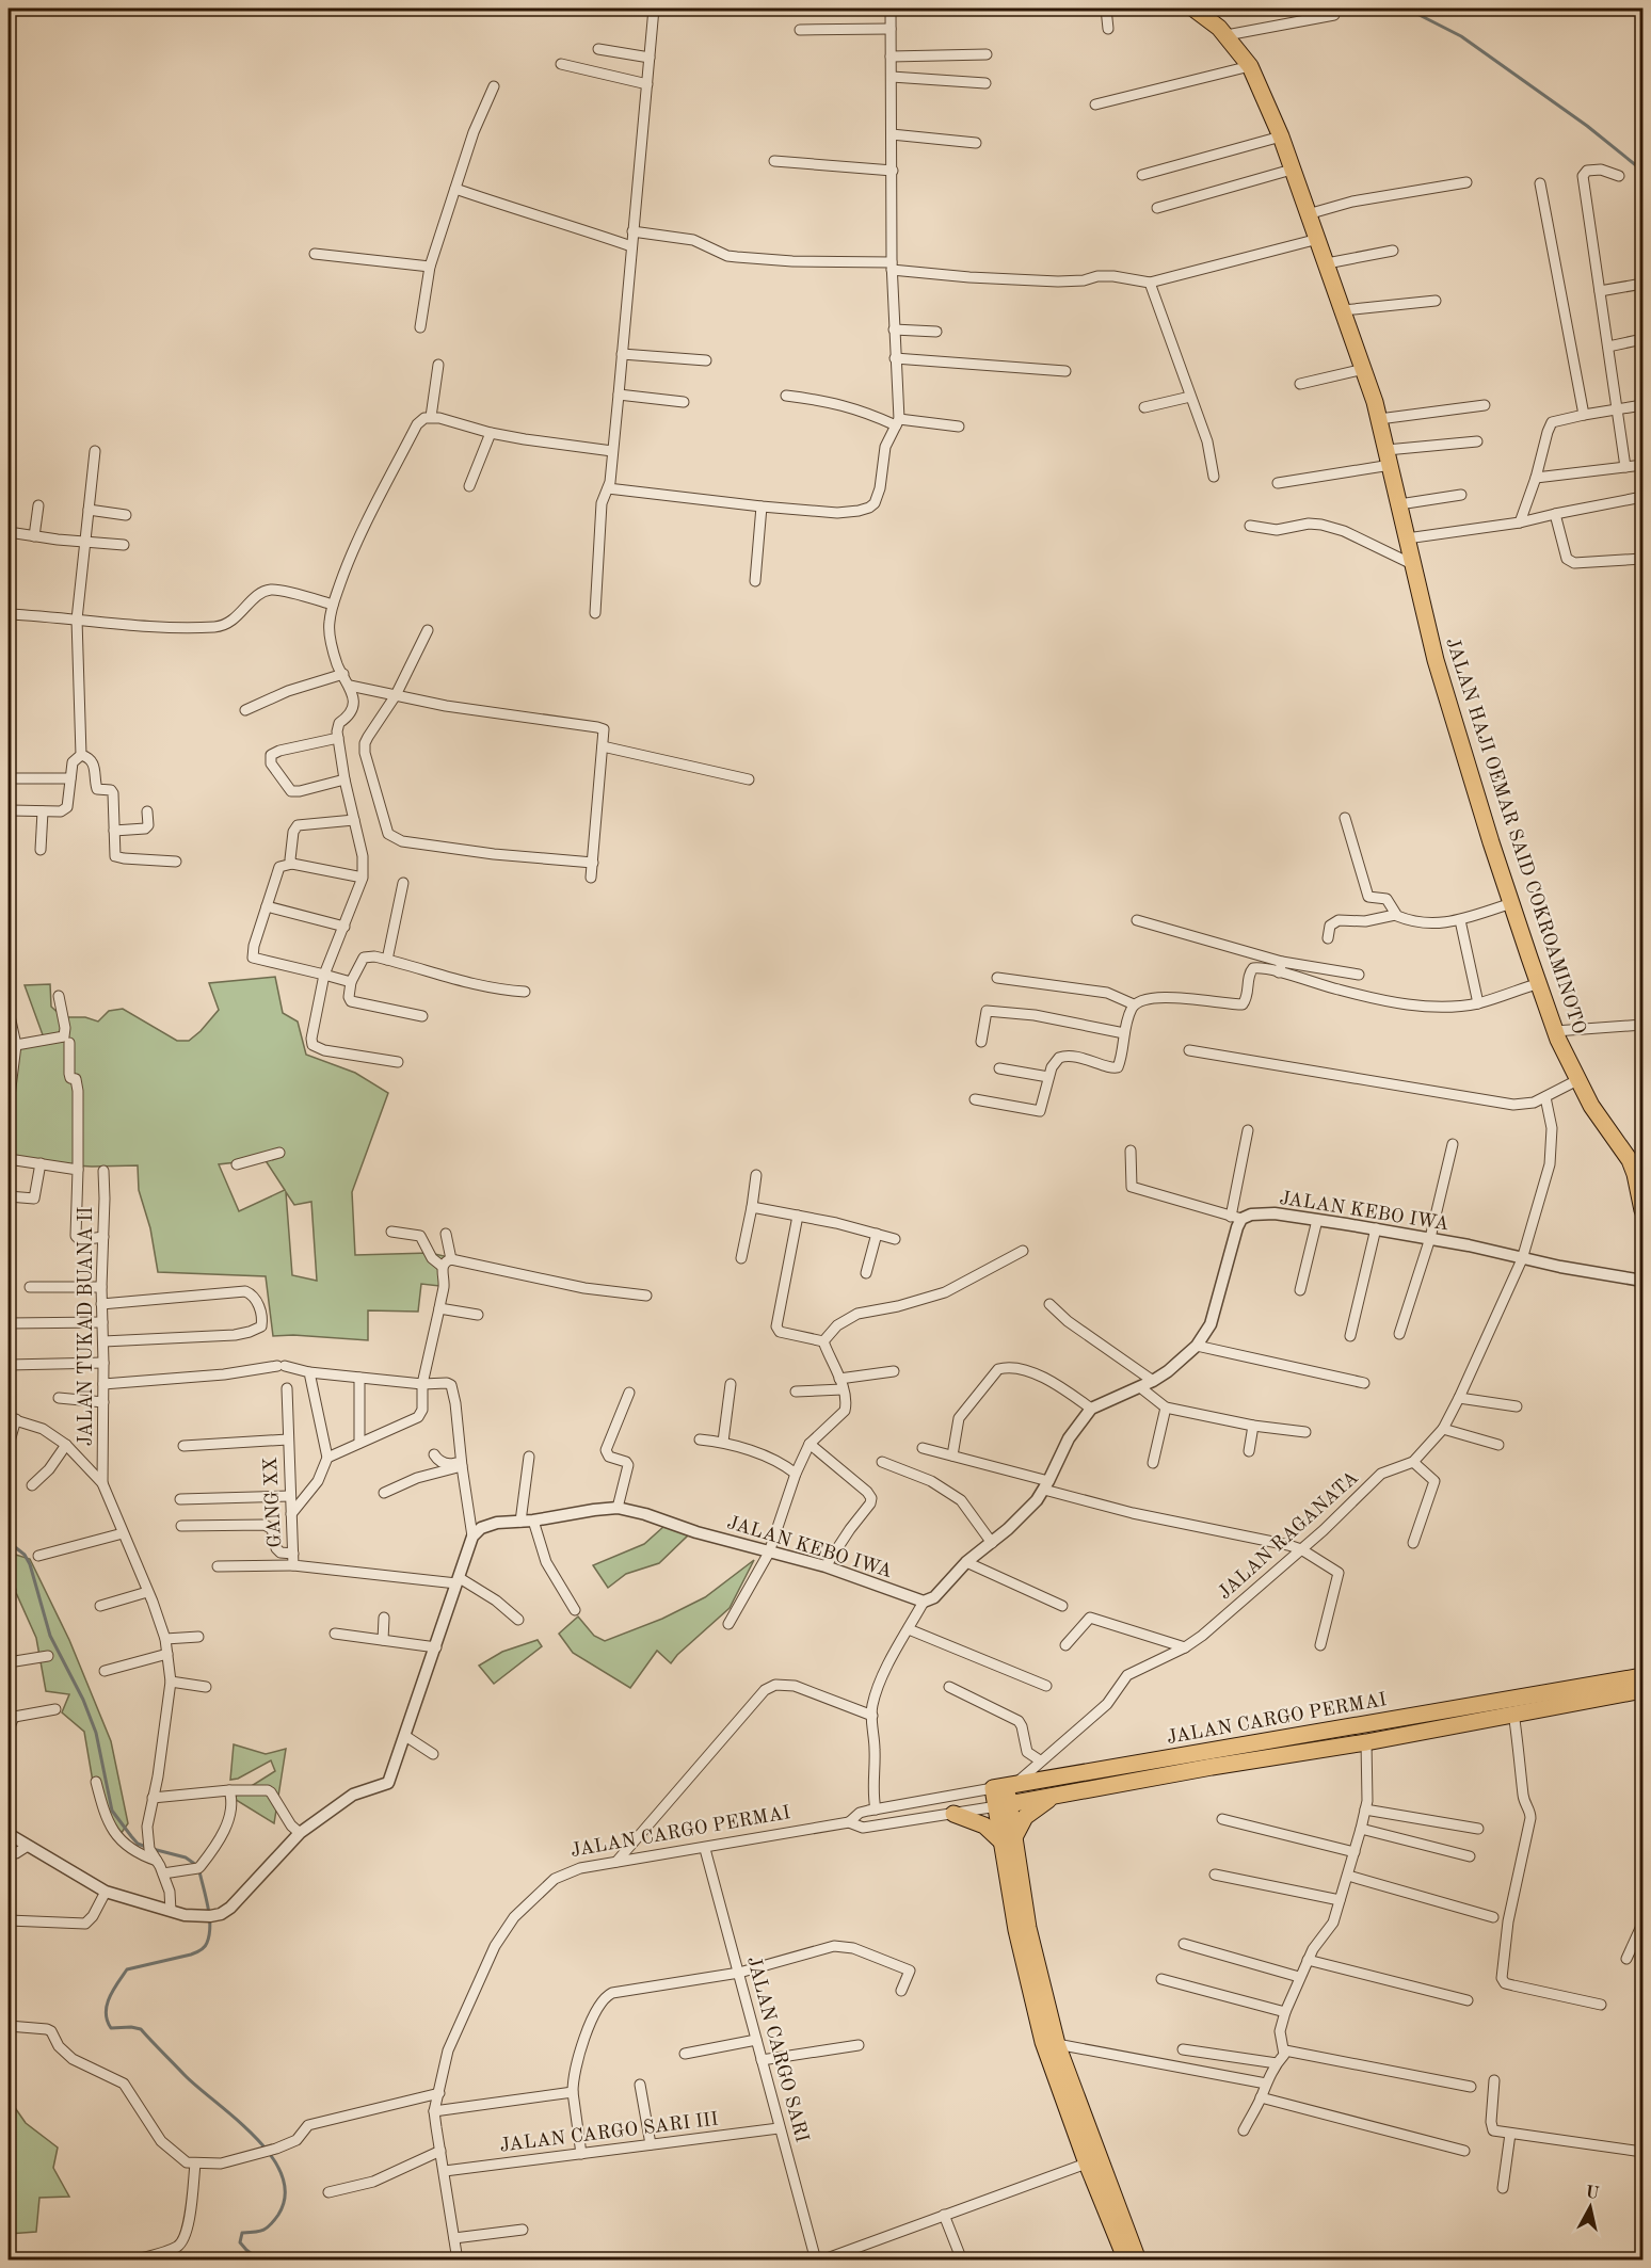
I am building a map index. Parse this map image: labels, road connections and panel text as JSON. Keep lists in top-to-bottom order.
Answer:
{
  "streets": {
    "highway": ["JALAN HAJI OEMAR SAID COKROAMINOTO", "JALAN CARGO PERMAI"],
    "street": [
      "JALAN KEBO IWA",
      "JALAN TUKAD BUANA II",
      "GANG XX",
      "JALAN RAGANATA",
      "JALAN CARGO SARI",
      "JALAN CARGO SARI III"
    ]
  },
  "crossings": [
    ["JALAN KEBO IWA", "JALAN RAGANATA"],
    ["JALAN RAGANATA", "JALAN CARGO PERMAI"],
    ["JALAN CARGO PERMAI", "JALAN CARGO SARI"],
    ["JALAN CARGO PERMAI", "JALAN CARGO SARI III"],
    ["JALAN CARGO SARI", "JALAN CARGO SARI III"]
  ],
  "north": "top"
}
